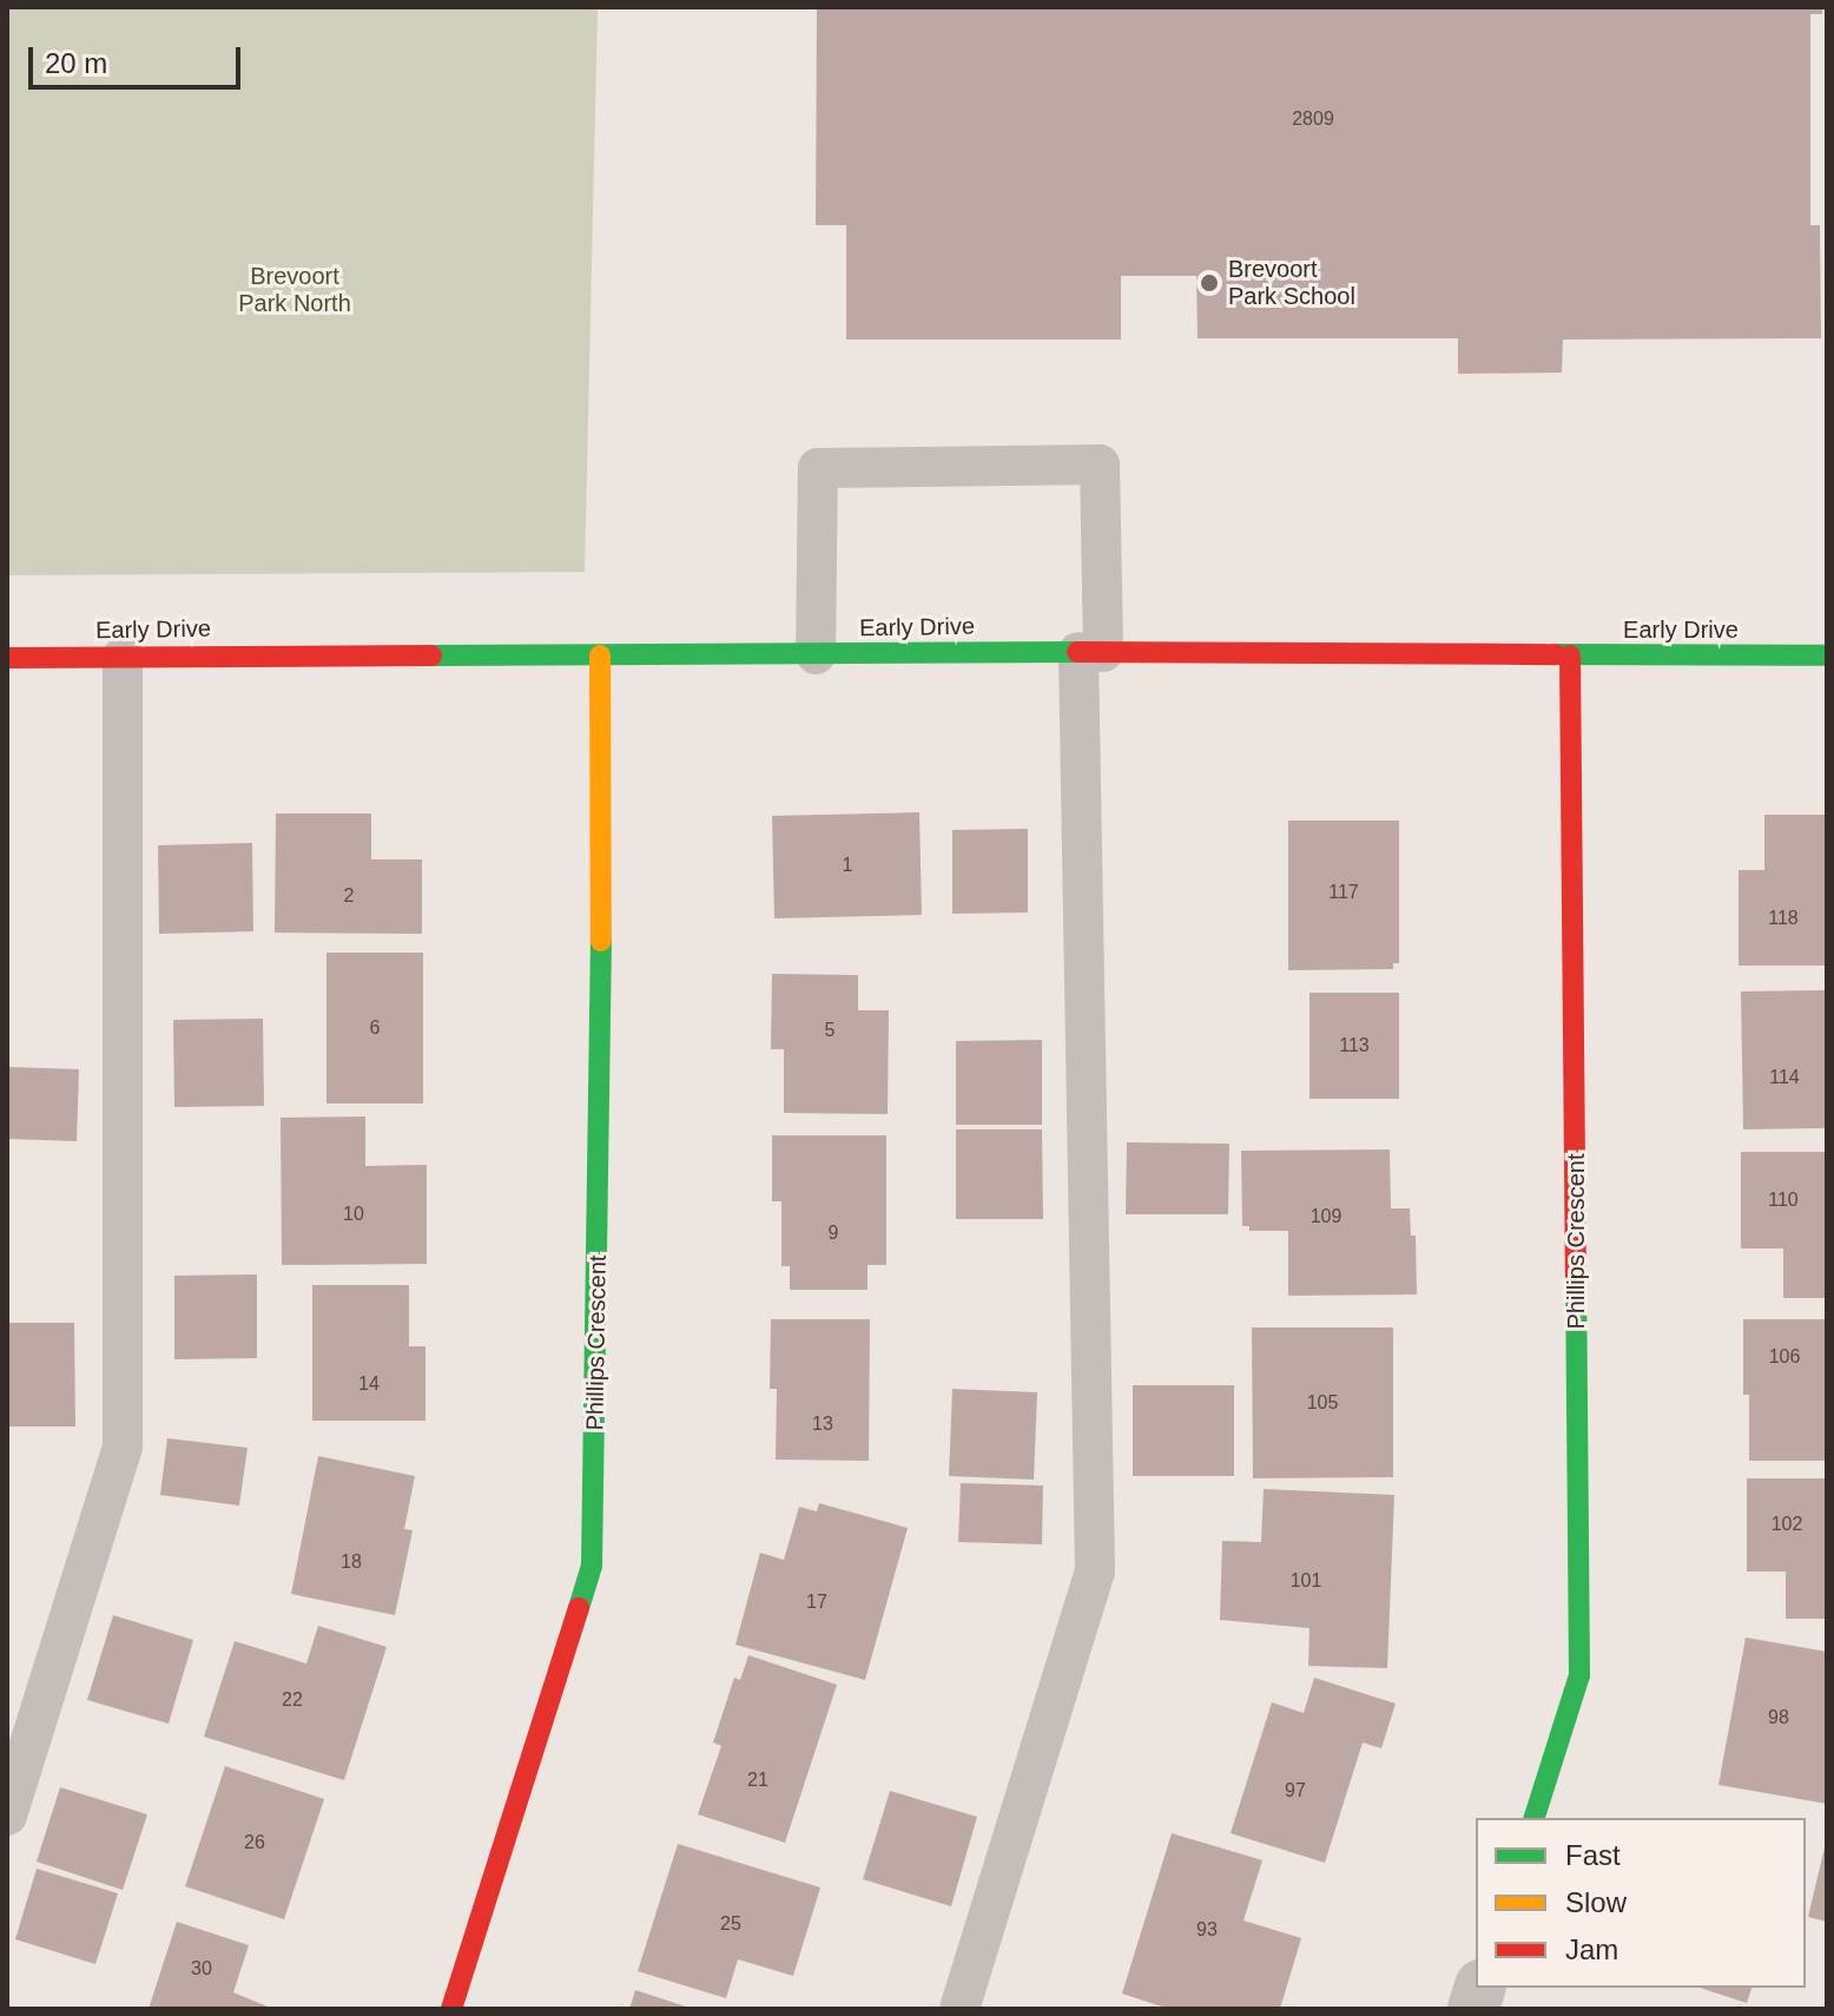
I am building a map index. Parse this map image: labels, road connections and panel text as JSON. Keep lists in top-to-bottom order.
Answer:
{
  "streets": {
    "street": ["Early Drive", "Phillips Crescent"]
  },
  "crossings": [
    ["Early Drive", "Phillips Crescent"]
  ],
  "parks": ["Brevoort Park North"],
  "places": ["Brevoort Park School"],
  "house_numbers": [
    "2809",
    "1",
    "117",
    "2",
    "118",
    "6",
    "5",
    "113",
    "114",
    "110",
    "10",
    "109",
    "9",
    "106",
    "14",
    "105",
    "13",
    "102",
    "18",
    "101",
    "17",
    "22",
    "98",
    "21",
    "97",
    "26",
    "25",
    "93",
    "30"
  ],
  "legend": ["Fast", "Slow", "Jam"],
  "scale_bar": "20 m"
}
